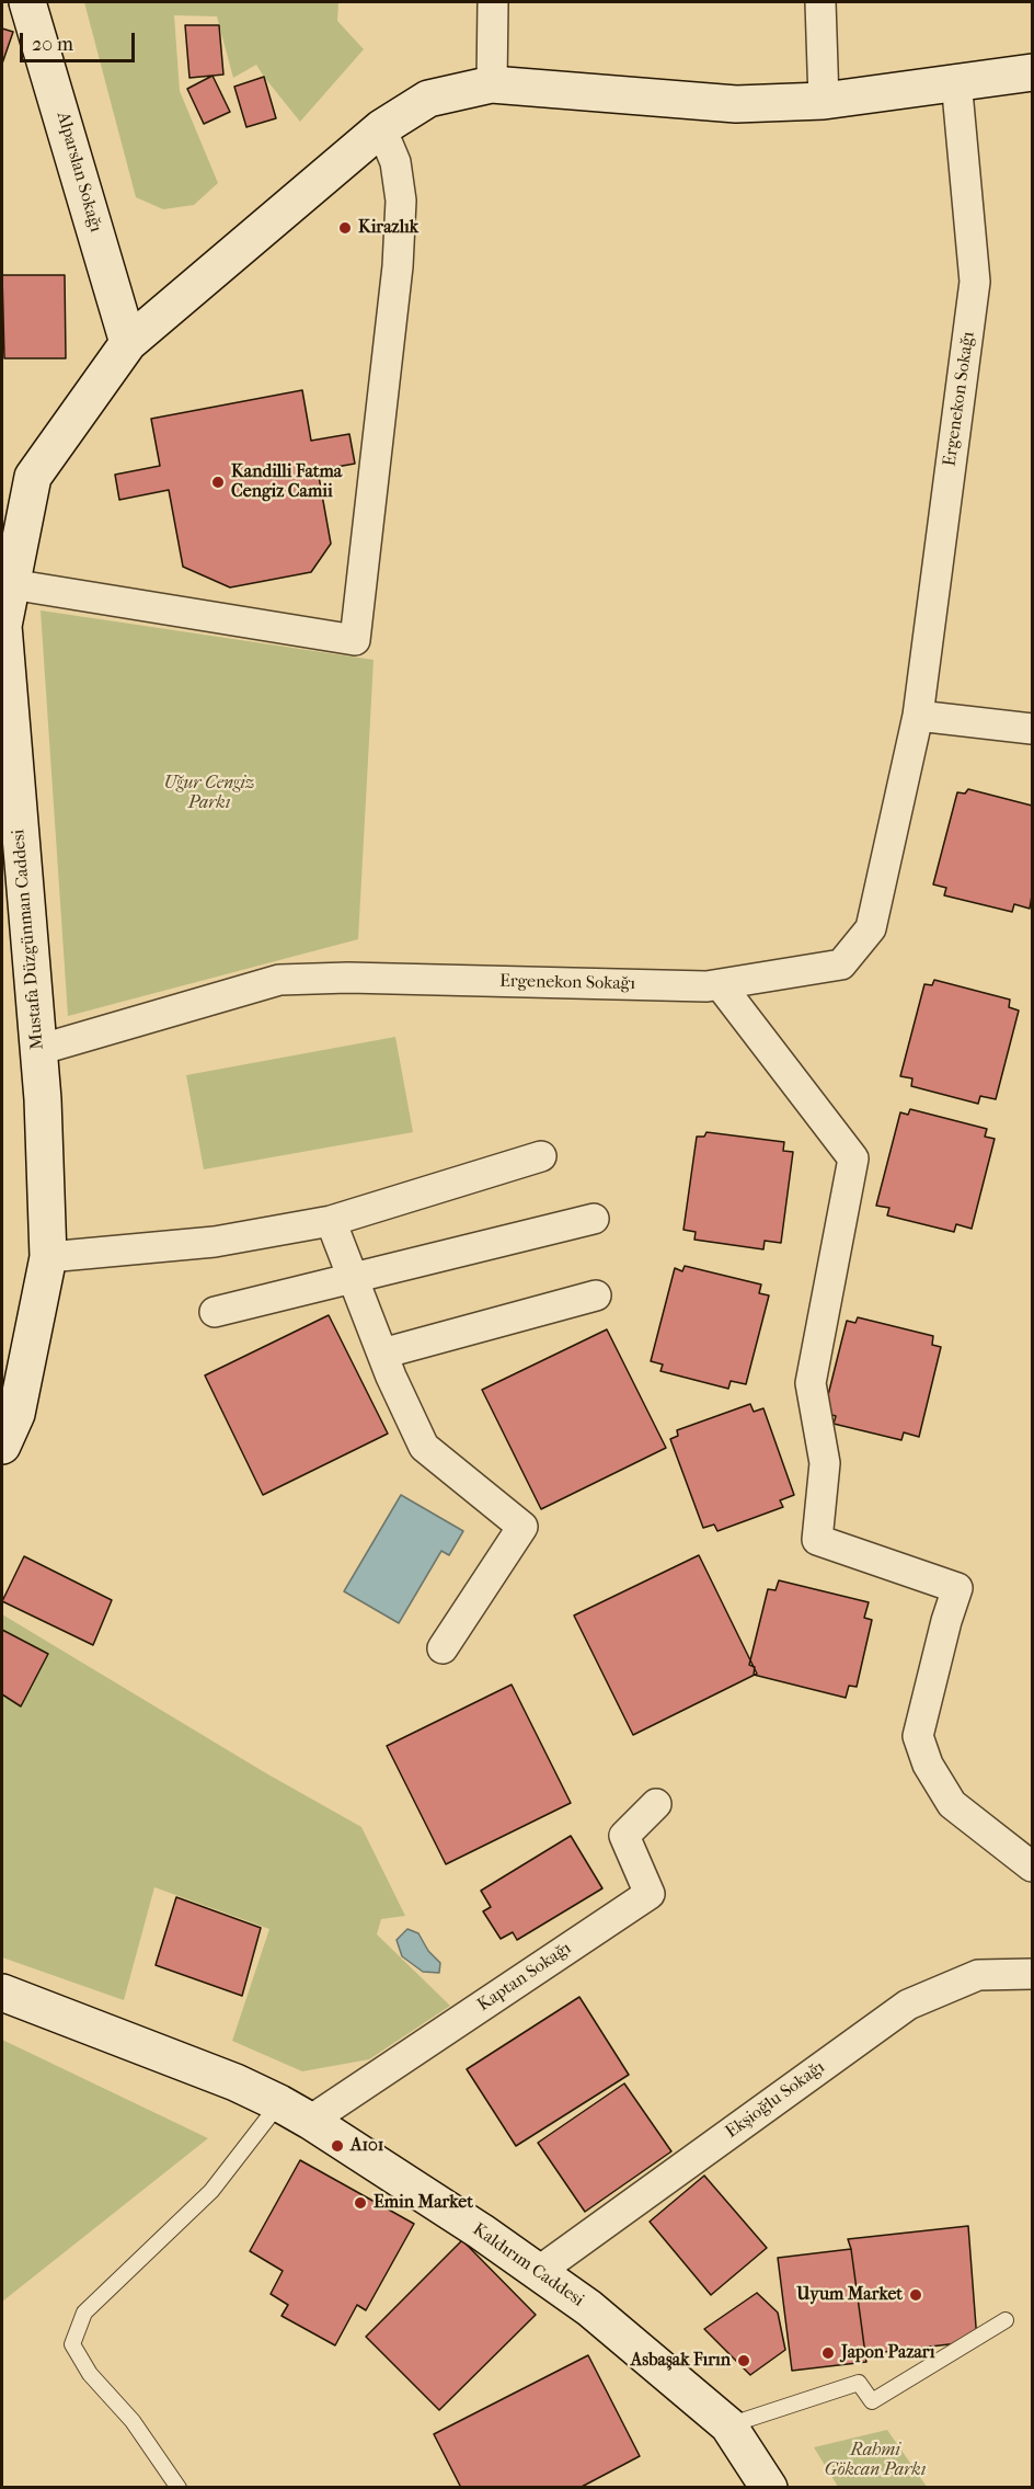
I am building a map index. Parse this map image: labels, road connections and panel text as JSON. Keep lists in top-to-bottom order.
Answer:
{
  "streets": {
    "street": [
      "Alparslan Sokağı",
      "Ergenekon Sokağı",
      "Mustafa Düzgünman Caddesi",
      "Kaptan Sokağı",
      "Ekşioğlu Sokağı",
      "Kaldırım Caddesi"
    ]
  },
  "crossings": [
    ["Alparslan Sokağı", "Mustafa Düzgünman Caddesi"],
    ["Ergenekon Sokağı", "Mustafa Düzgünman Caddesi"],
    ["Kaptan Sokağı", "Kaldırım Caddesi"],
    ["Ekşioğlu Sokağı", "Kaldırım Caddesi"]
  ],
  "parks": ["Uğur Cengiz Parkı", "Rahmi Gökcan Parkı"],
  "places": [
    "Kirazlık",
    "Kandilli Fatma Cengiz Camii",
    "A101",
    "Emin Market",
    "Uyum Market",
    "Japon Pazarı",
    "Asbaşak Fırın"
  ],
  "scale_bar": "20 m"
}
